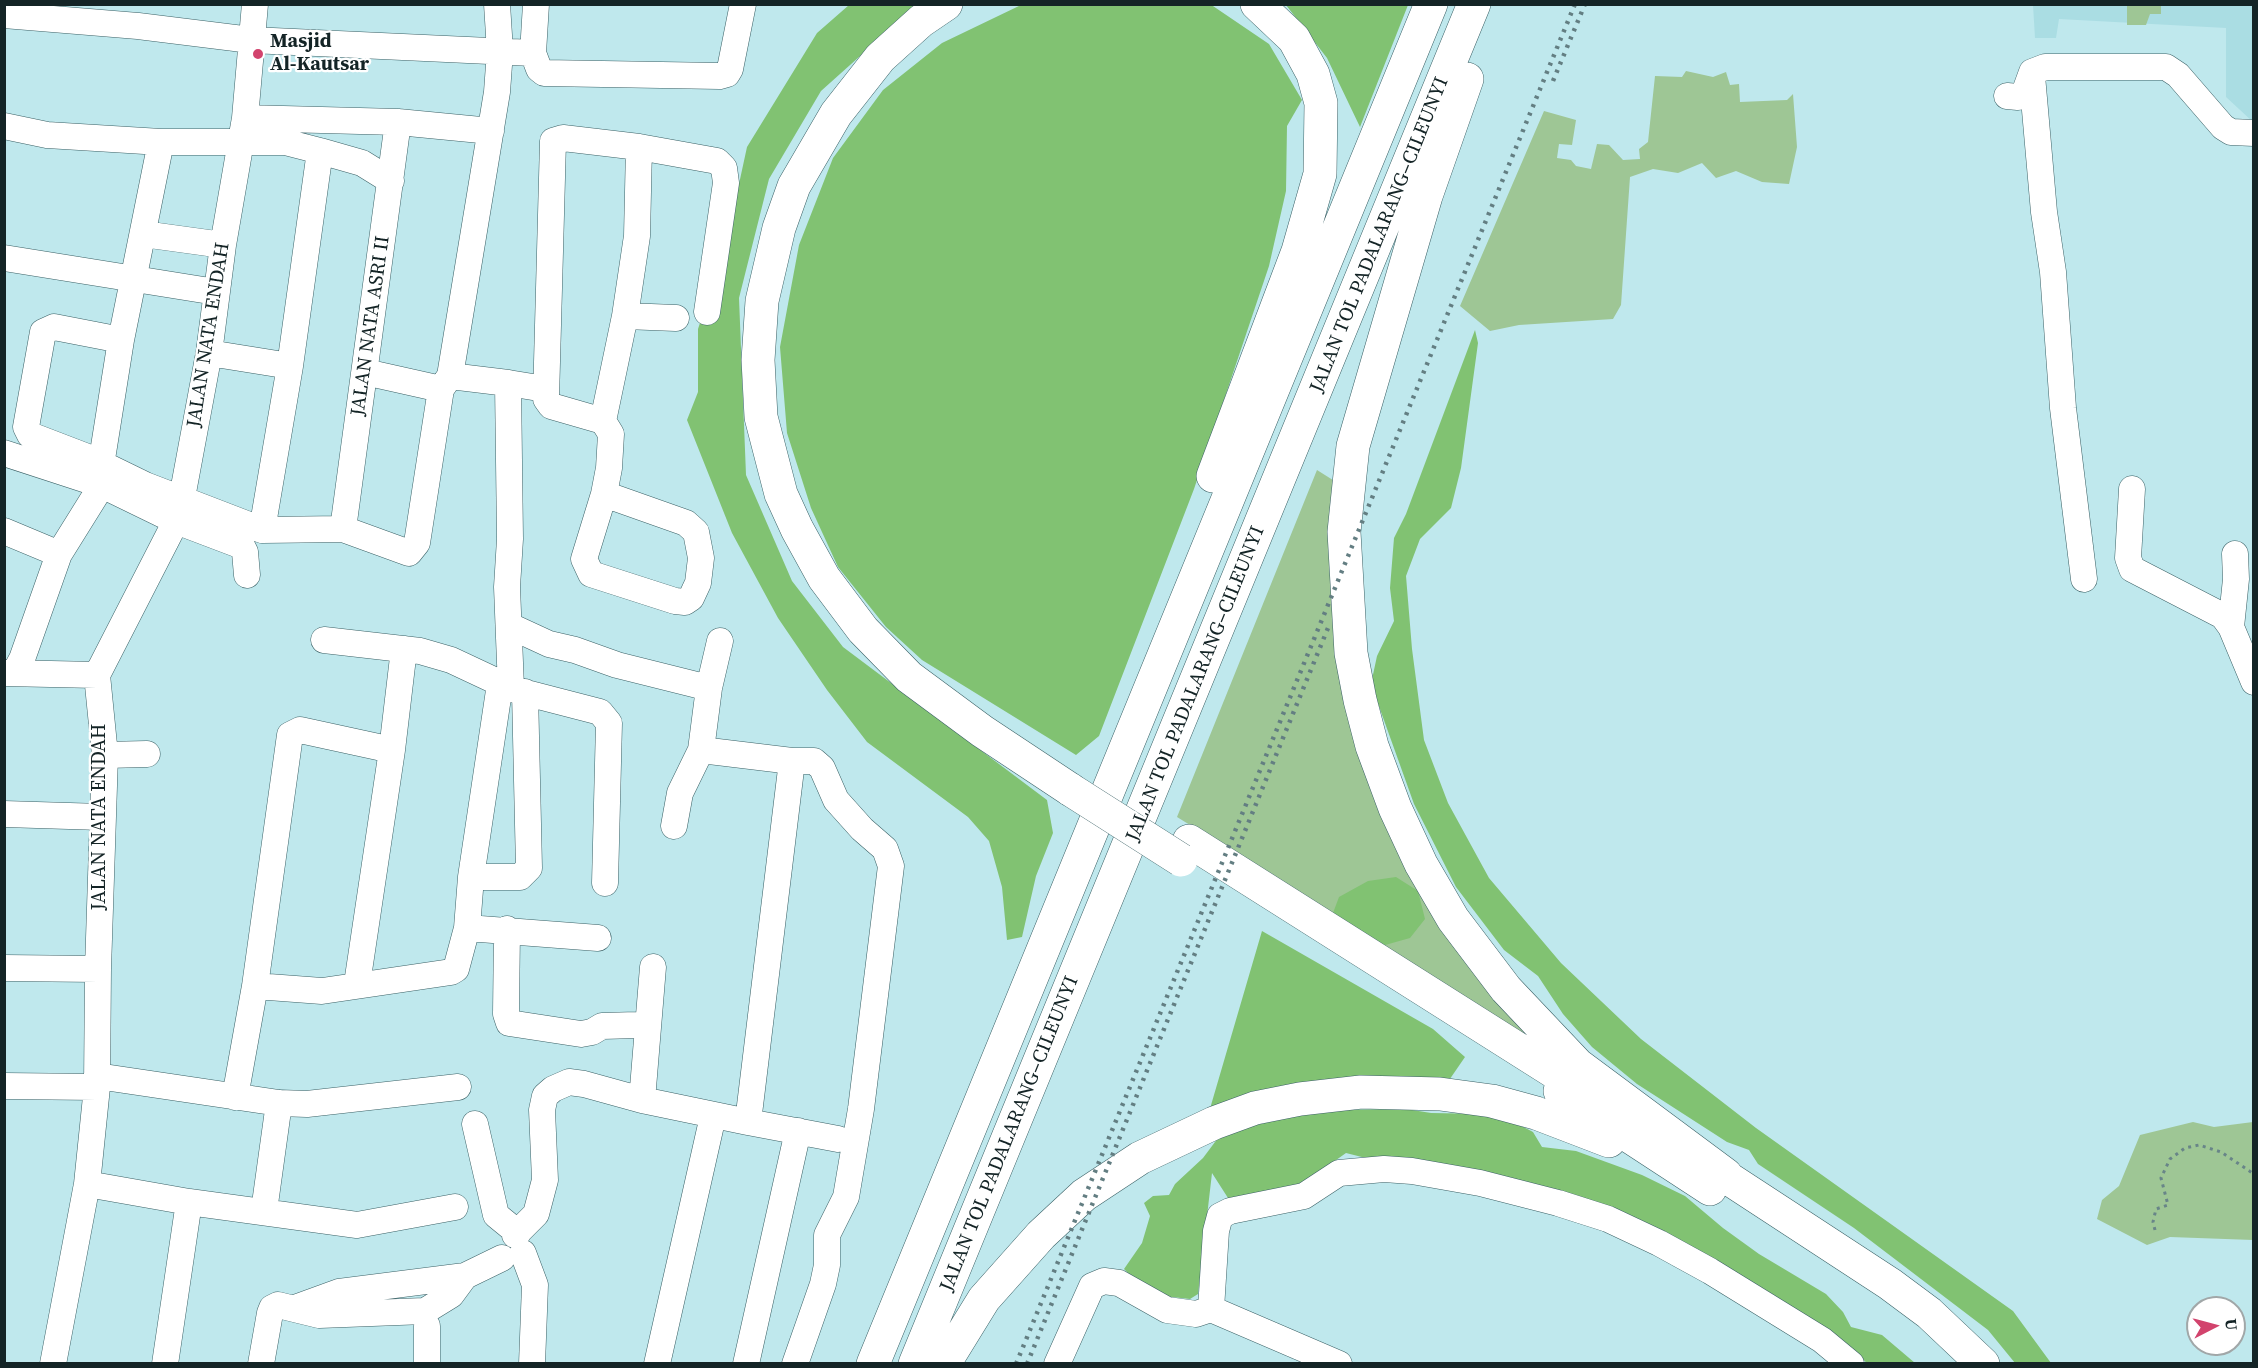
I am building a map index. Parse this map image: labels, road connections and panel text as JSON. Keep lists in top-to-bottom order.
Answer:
{
  "streets": {
    "highway": ["JALAN TOL PADALARANG–CILEUNYI"],
    "street": ["JALAN NATA ASRI II", "JALAN NATA ENDAH"]
  },
  "places": ["Masjid Al-Kautsar"],
  "north": "right"
}
